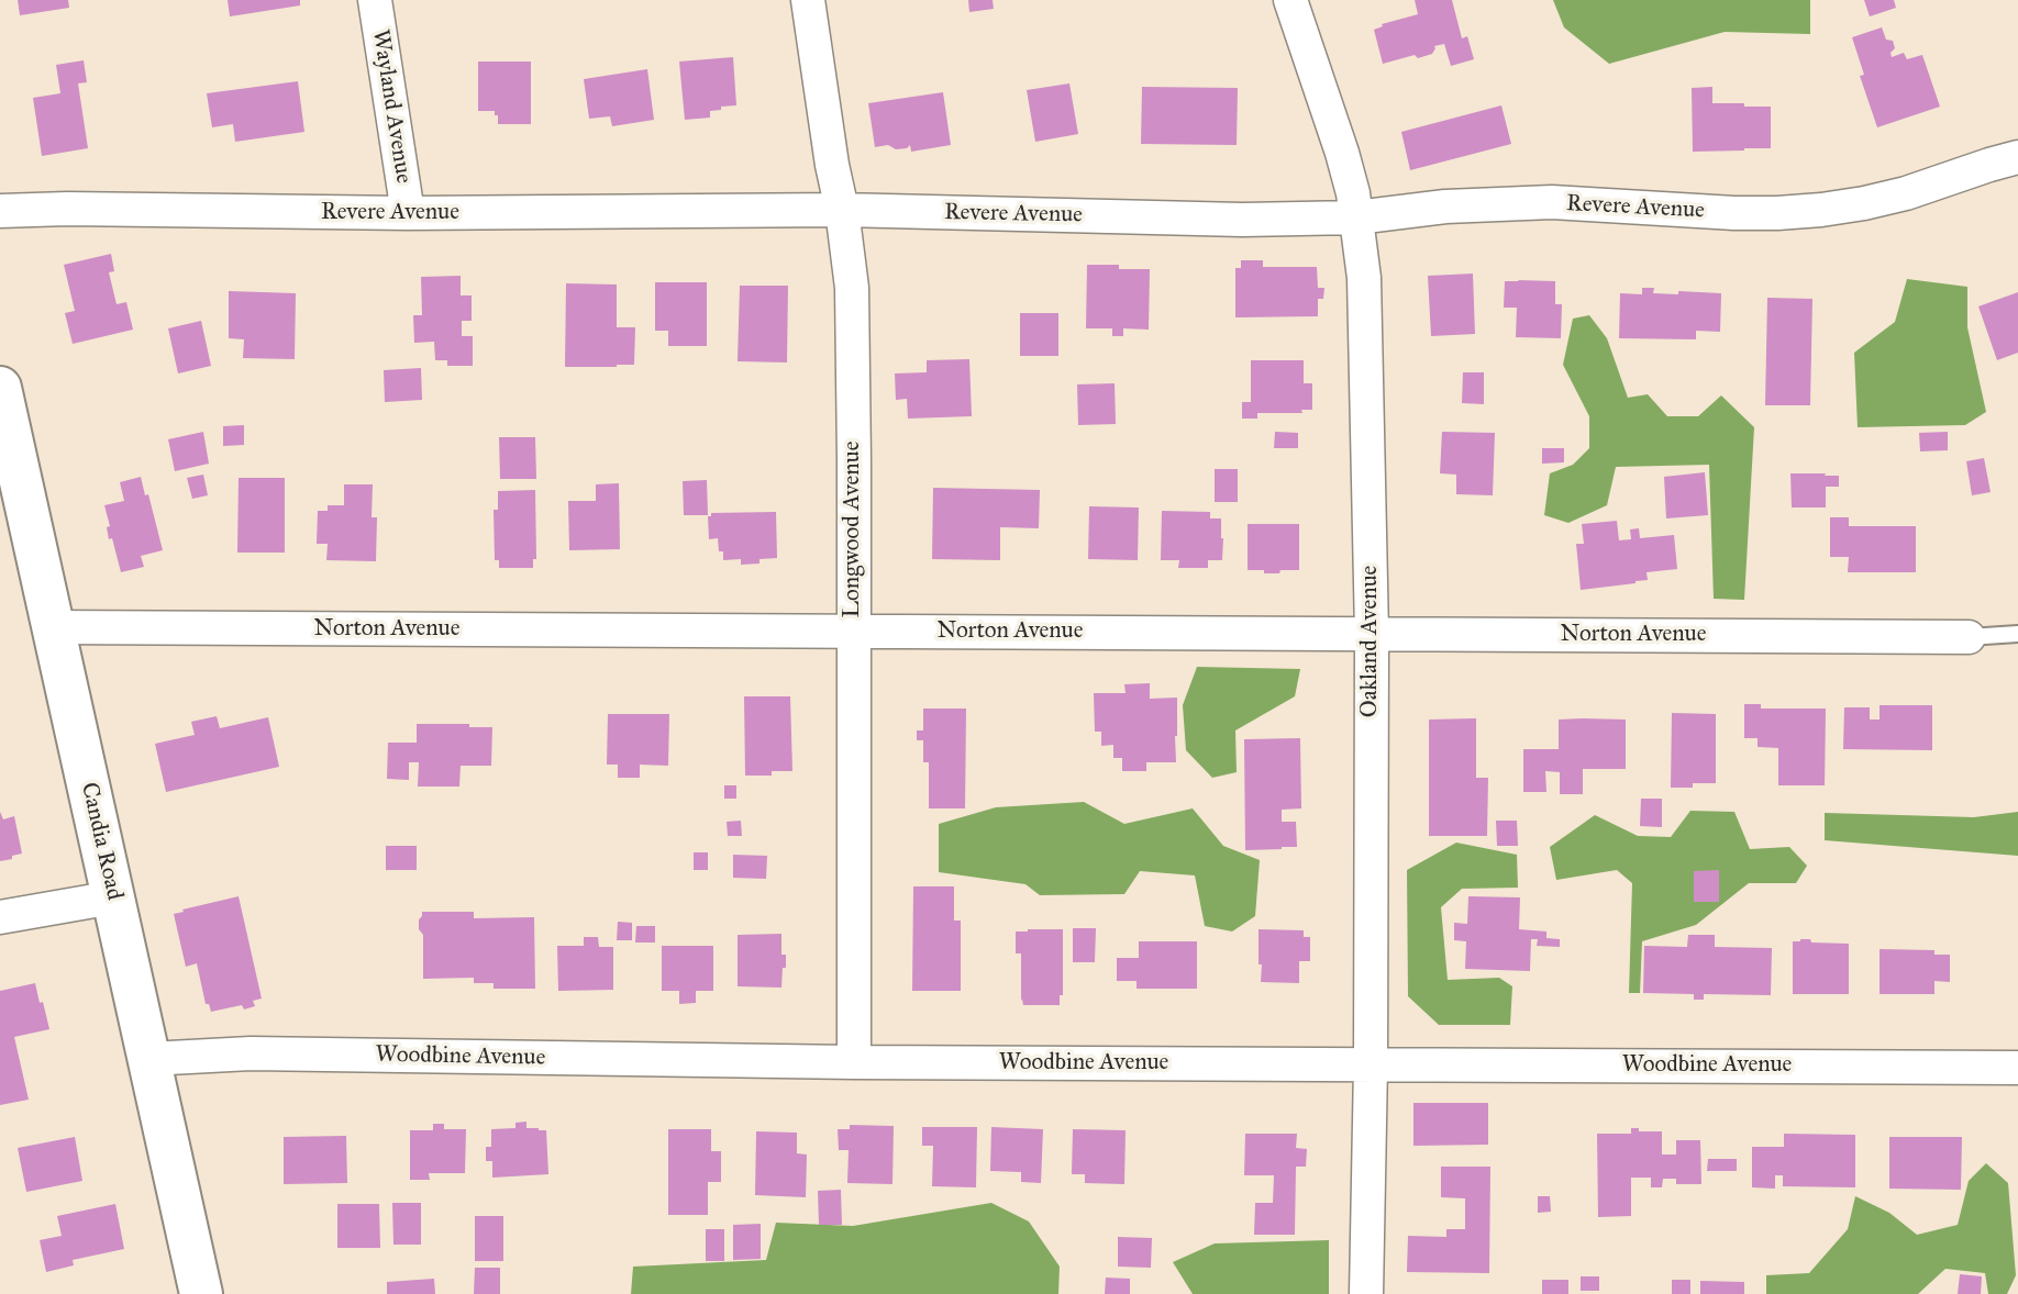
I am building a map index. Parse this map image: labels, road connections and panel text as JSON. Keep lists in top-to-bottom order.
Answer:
{
  "streets": {
    "main road": ["Candia Road"],
    "street": [
      "Wayland Avenue",
      "Revere Avenue",
      "Longwood Avenue",
      "Norton Avenue",
      "Oakland Avenue",
      "Woodbine Avenue"
    ]
  },
  "crossings": [
    ["Wayland Avenue", "Revere Avenue"],
    ["Revere Avenue", "Longwood Avenue"],
    ["Revere Avenue", "Oakland Avenue"],
    ["Longwood Avenue", "Norton Avenue"],
    ["Longwood Avenue", "Woodbine Avenue"],
    ["Norton Avenue", "Oakland Avenue"],
    ["Norton Avenue", "Candia Road"],
    ["Oakland Avenue", "Woodbine Avenue"],
    ["Candia Road", "Woodbine Avenue"]
  ]
}
